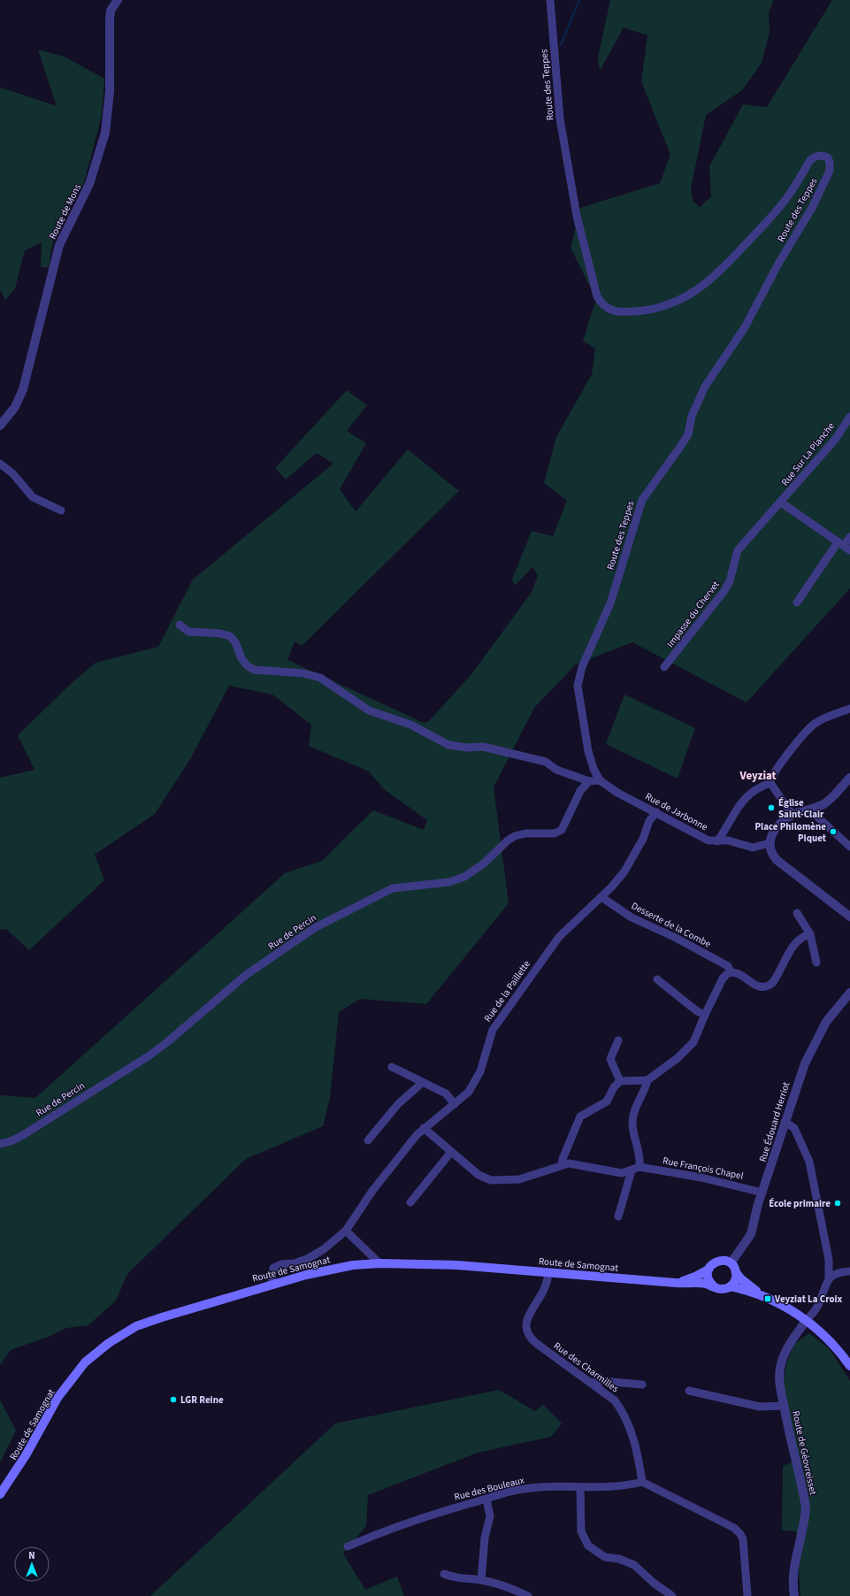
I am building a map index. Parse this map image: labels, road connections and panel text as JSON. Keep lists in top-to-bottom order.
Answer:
{
  "streets": {
    "main road": ["Route de Samognat"],
    "street": [
      "Route des Teppes",
      "Route de Mons",
      "Rue Sur La Planche",
      "Impasse du Chervet",
      "Rue de Jarbonne",
      "Desserte de la Combe",
      "Rue de Percin",
      "Rue de la Paillette",
      "Rue Édouard Herriot",
      "Rue François Chapel",
      "Rue des Charmilles",
      "Route de Géovreisset",
      "Rue des Bouleaux"
    ]
  },
  "crossings": [
    ["Route des Teppes", "Rue de Jarbonne"],
    ["Rue Sur La Planche", "Impasse du Chervet"],
    ["Rue de Jarbonne", "Rue de la Paillette"],
    ["Desserte de la Combe", "Rue de la Paillette"],
    ["Rue de la Paillette", "Route de Samognat"],
    ["Rue Édouard Herriot", "Rue François Chapel"],
    ["Rue Édouard Herriot", "Route de Samognat"],
    ["Route de Samognat", "Rue des Charmilles"],
    ["Rue des Charmilles", "Rue des Bouleaux"]
  ],
  "districts": ["Veyziat"],
  "places": {
    "other": [
      "Église Saint-Clair",
      "Place Philomène Piquet",
      "École primaire",
      "LGR Reine"
    ],
    "transit": ["Veyziat La Croix"]
  },
  "north": "top"
}
